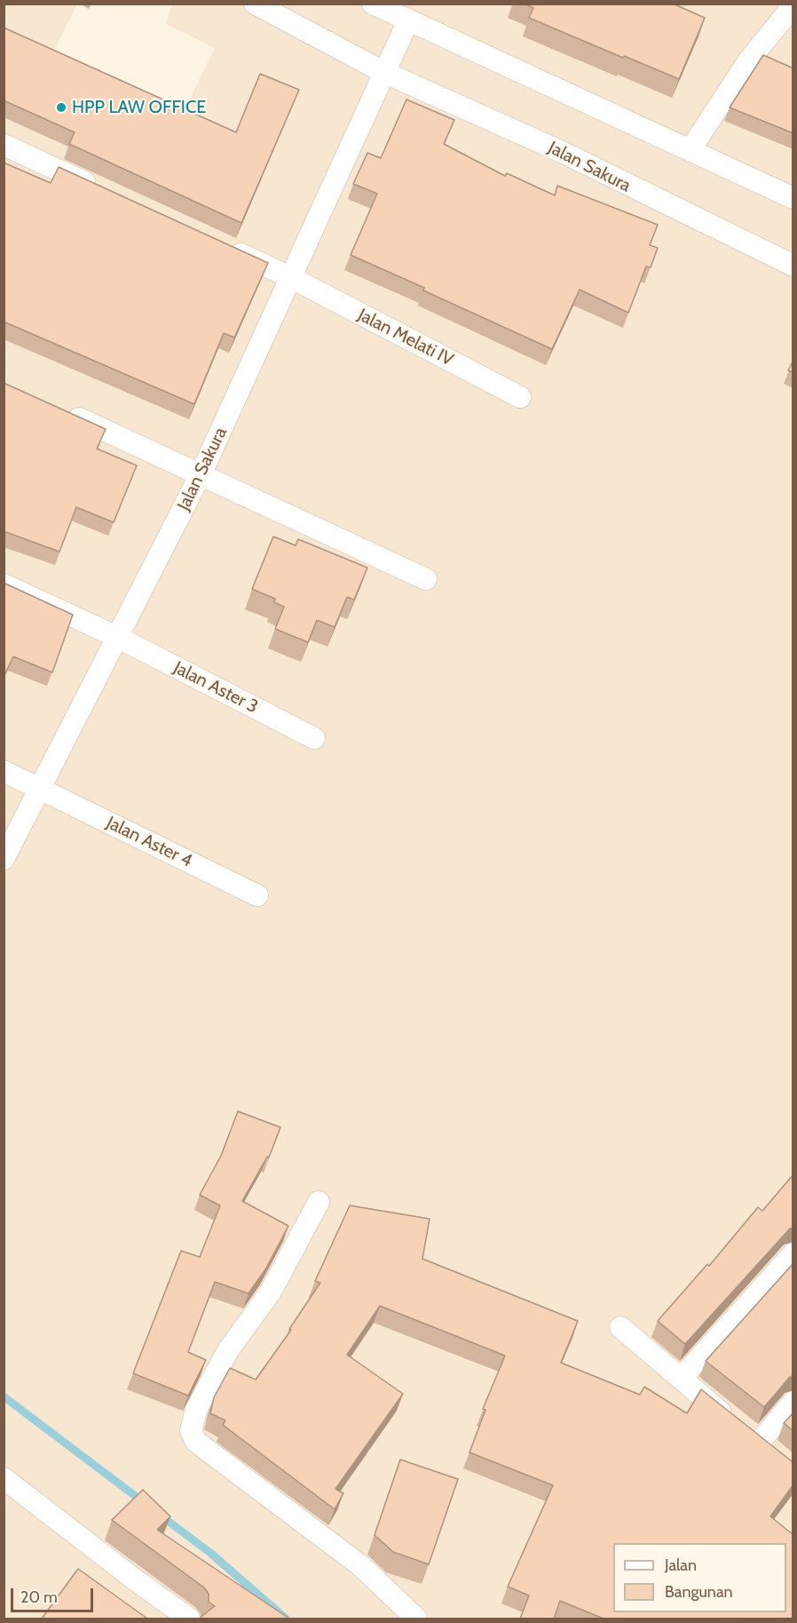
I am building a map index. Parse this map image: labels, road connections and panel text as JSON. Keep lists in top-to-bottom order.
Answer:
{
  "streets": {
    "street": [
      "Jalan Sakura",
      "Jalan Melati IV",
      "Jalan Aster 3",
      "Jalan Aster 4"
    ]
  },
  "crossings": [
    ["Jalan Sakura", "Jalan Melati IV"],
    ["Jalan Sakura", "Jalan Aster 3"],
    ["Jalan Sakura", "Jalan Aster 4"]
  ],
  "places": ["HPP LAW OFFICE"],
  "legend": ["Jalan", "Bangunan"],
  "scale_bar": "20 m"
}
